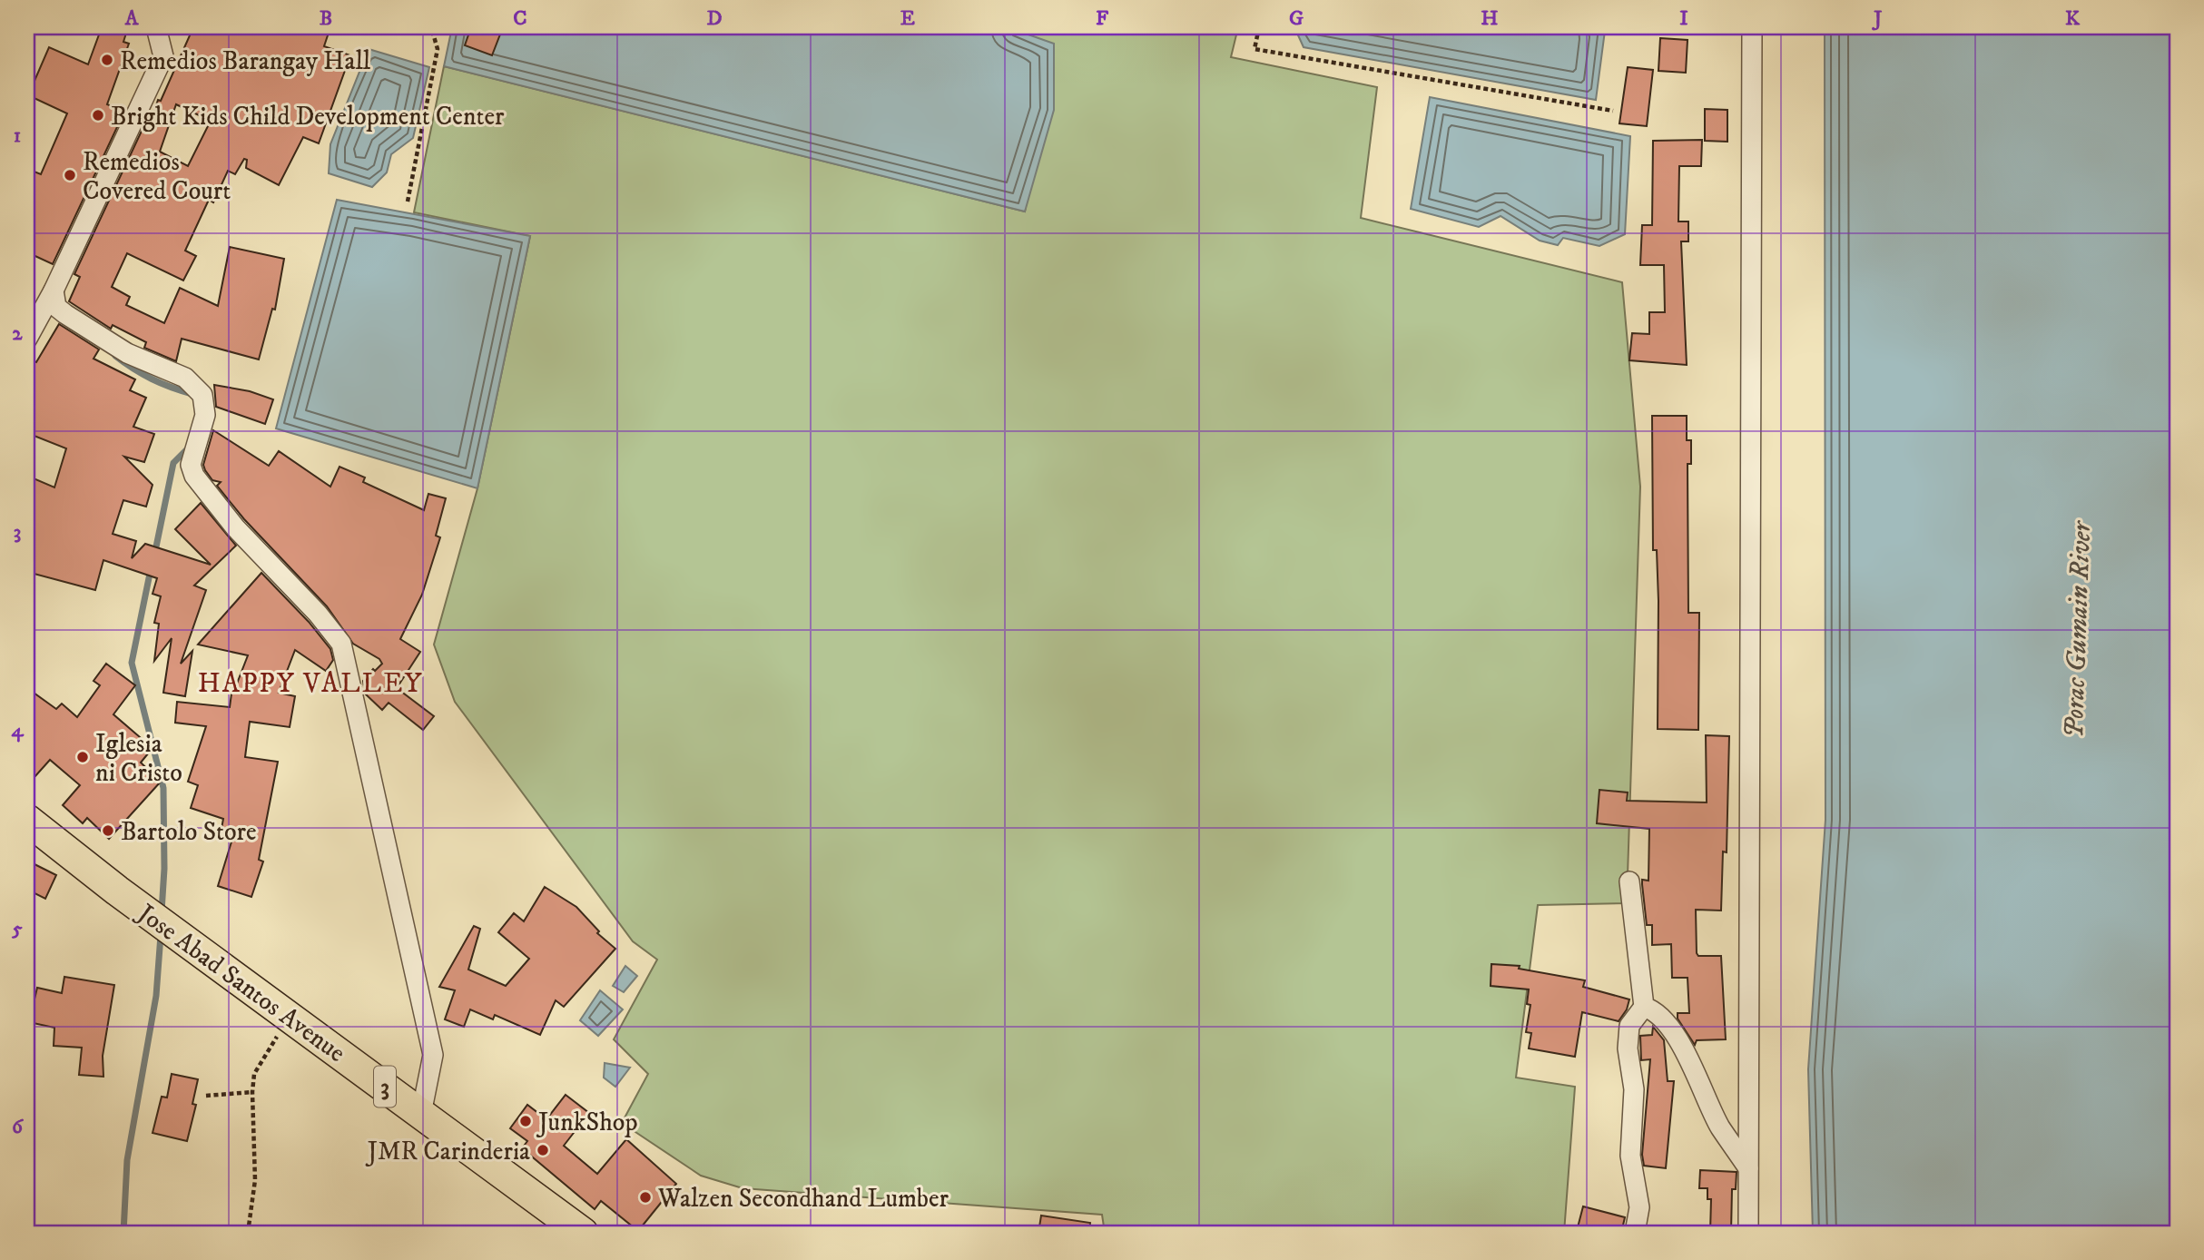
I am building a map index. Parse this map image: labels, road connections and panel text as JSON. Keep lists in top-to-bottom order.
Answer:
{
  "streets": {
    "highway": ["Jose Abad Santos Avenue", "3"]
  },
  "districts": ["HAPPY VALLEY"],
  "water": ["Porac Gumain River"],
  "places": [
    "Remedios Barangay Hall",
    "Bright Kids Child Development Center",
    "Remedios Covered Court",
    "Iglesia ni Cristo",
    "Bartolo Store",
    "JunkShop",
    "JMR Carinderia",
    "Walzen Secondhand Lumber"
  ],
  "grid": {
    "columns": [
      "A",
      "B",
      "C",
      "D",
      "E",
      "F",
      "G",
      "H",
      "I",
      "J",
      "K"
    ],
    "rows": [
      "1",
      "2",
      "3",
      "4",
      "5",
      "6"
    ]
  }
}
